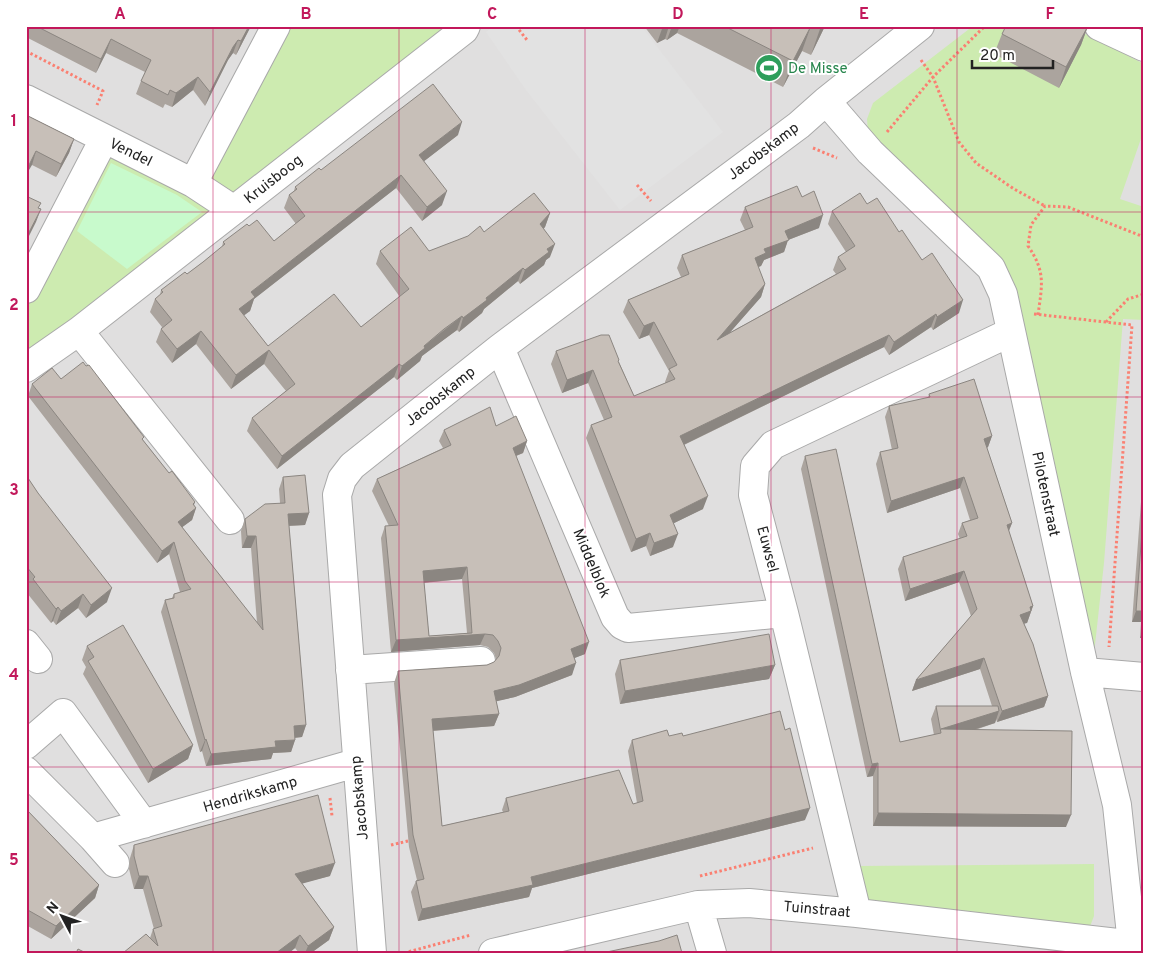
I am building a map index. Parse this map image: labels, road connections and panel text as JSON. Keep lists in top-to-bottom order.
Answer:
{
  "streets": {
    "street": [
      "Jacobskamp",
      "Vendel",
      "Kruisboog",
      "Pilotenstraat",
      "Euwsel",
      "Middelblok",
      "Hendrikskamp",
      "Tuinstraat"
    ]
  },
  "crossings": [
    ["Jacobskamp", "Pilotenstraat"],
    ["Jacobskamp", "Middelblok"],
    ["Jacobskamp", "Hendrikskamp"],
    ["Vendel", "Kruisboog"],
    ["Pilotenstraat", "Euwsel"],
    ["Pilotenstraat", "Tuinstraat"],
    ["Euwsel", "Middelblok"],
    ["Euwsel", "Tuinstraat"]
  ],
  "places": {
    "sports": ["De Misse"]
  },
  "scale_bar": "20 m",
  "north": "top left",
  "grid": {
    "columns": [
      "A",
      "B",
      "C",
      "D",
      "E",
      "F"
    ],
    "rows": [
      "1",
      "2",
      "3",
      "4",
      "5"
    ]
  }
}
